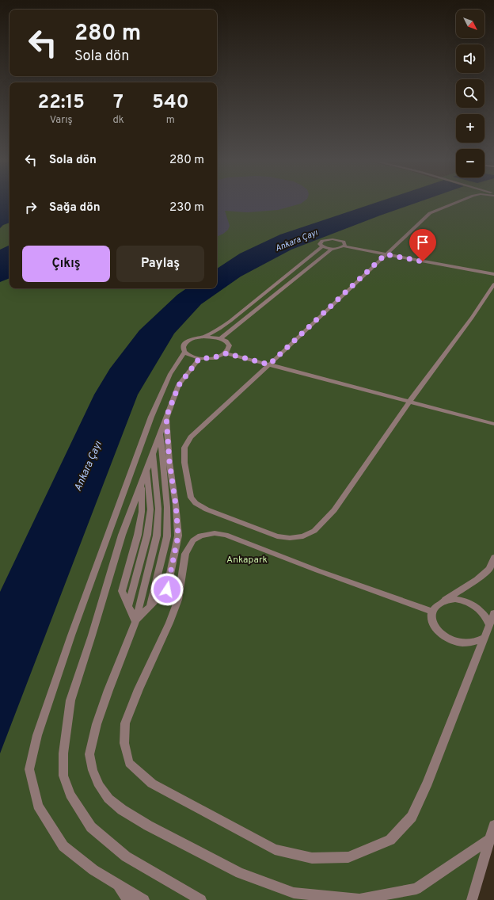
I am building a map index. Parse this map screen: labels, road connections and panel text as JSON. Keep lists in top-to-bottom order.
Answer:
{
  "water": ["Ankara Çayı"],
  "parks": ["Ankapark"],
  "north": "bottom right",
  "page": {
    "map_buttons": ["+", "−"],
    "turn": ["280 m", "Sola dön"],
    "eta": [
      "22:15",
      "Varış",
      "7",
      "dk",
      "540",
      "m"
    ],
    "list": [
      {
        "name": "Sola dön",
        "value": "280 m"
      },
      {
        "name": "Sağa dön",
        "value": "230 m"
      }
    ],
    "buttons": ["Çıkış", "Paylaş"]
  }
}
